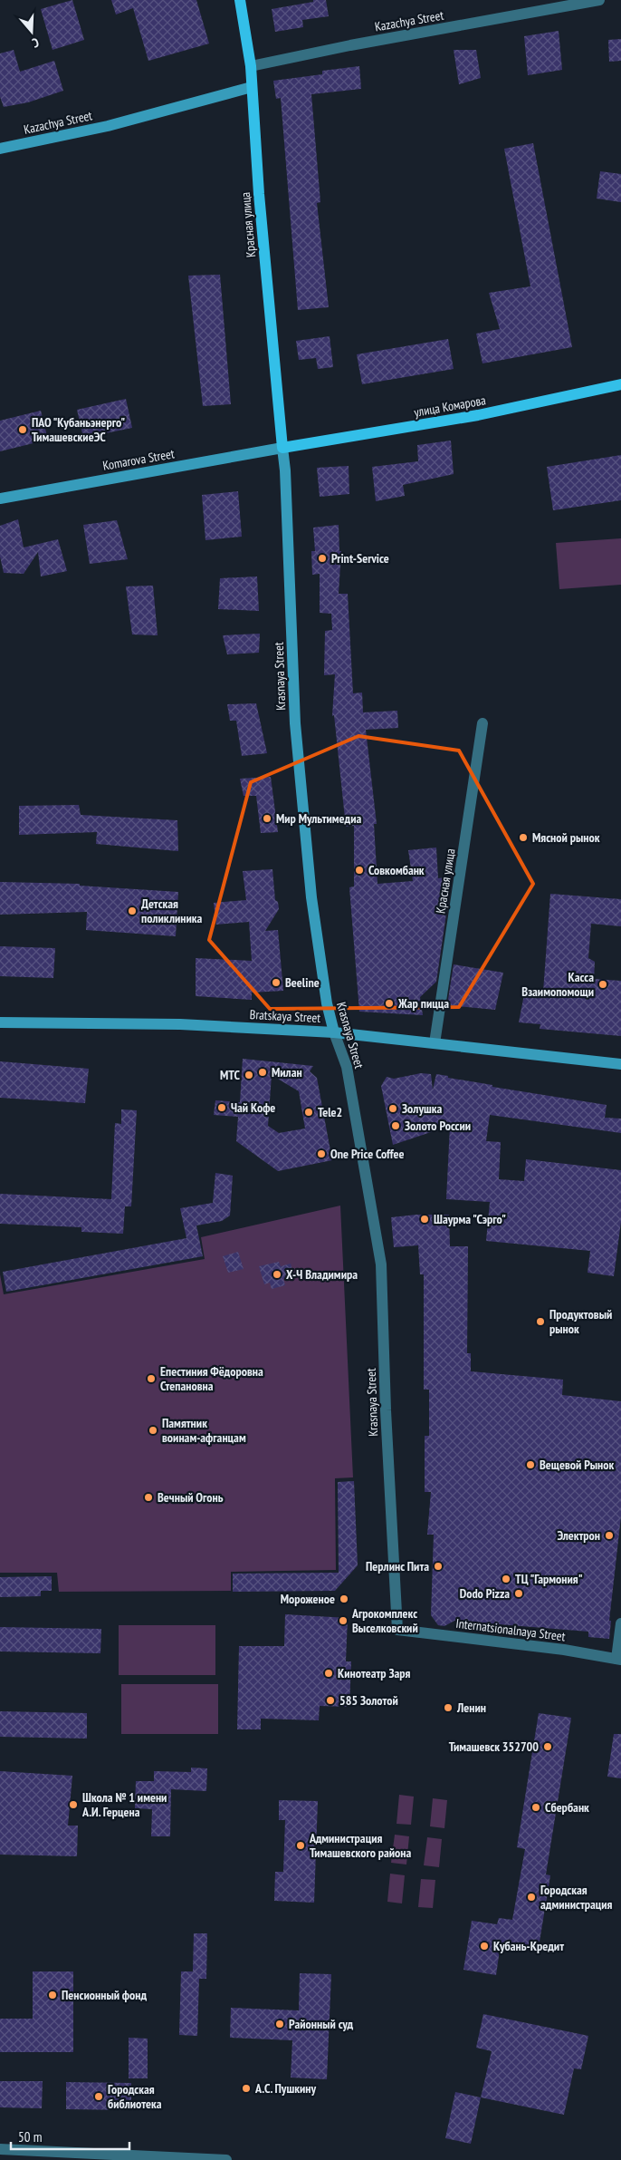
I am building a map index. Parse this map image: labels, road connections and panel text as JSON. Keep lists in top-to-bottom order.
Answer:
{
  "streets": {
    "main road": [
      "Kazachya Street",
      "Красная улица",
      "улица Комарова",
      "Komarova Street",
      "Krasnaya Street",
      "Bratskaya Street"
    ],
    "street": ["Internatsionalnaya Street"]
  },
  "crossings": [
    ["Kazachya Street", "Красная улица"],
    ["Красная улица", "улица Комарова"],
    ["Красная улица", "Komarova Street"],
    ["Красная улица", "Krasnaya Street"],
    ["Красная улица", "Bratskaya Street"],
    ["улица Комарова", "Komarova Street"],
    ["улица Комарова", "Krasnaya Street"],
    ["Komarova Street", "Krasnaya Street"],
    ["Krasnaya Street", "Bratskaya Street"],
    ["Krasnaya Street", "Internatsionalnaya Street"]
  ],
  "places": [
    "ПАО \"Кубаньэнерго\" ТимашевскиеЭС",
    "Print-Service",
    "Мир Мультимедиа",
    "Мясной рынок",
    "Совкомбанк",
    "Детская поликлиника",
    "Beeline",
    "Касса Взаимопомощи",
    "Жар пицца",
    "Милан",
    "МТС",
    "Чай Кофе",
    "Золушка",
    "Tele2",
    "Золото России",
    "One Price Coffee",
    "Шаурма \"Сэрго\"",
    "Х-Ч Владимира",
    "Продуктовый рынок",
    "Епестиния Фёдоровна Степановна",
    "Памятник воинам-афганцам",
    "Вещевой Рынок",
    "Вечный Огонь",
    "Электрон",
    "Перлинс Пита",
    "ТЦ \"Гармония\"",
    "Dodo Pizza",
    "Мороженое",
    "Агрокомплекс Выселковский",
    "Кинотеатр Заря",
    "585 Золотой",
    "Ленин",
    "Тимашевск 352700",
    "Школа № 1 имени А.И. Герцена",
    "Сбербанк",
    "Администрация Тимашевского района",
    "Городская администрация",
    "Кубань-Кредит",
    "Пенсионный фонд",
    "Районный суд",
    "А.С. Пушкину",
    "Городская библиотека"
  ],
  "scale_bar": "50 m",
  "north": "bottom"
}
